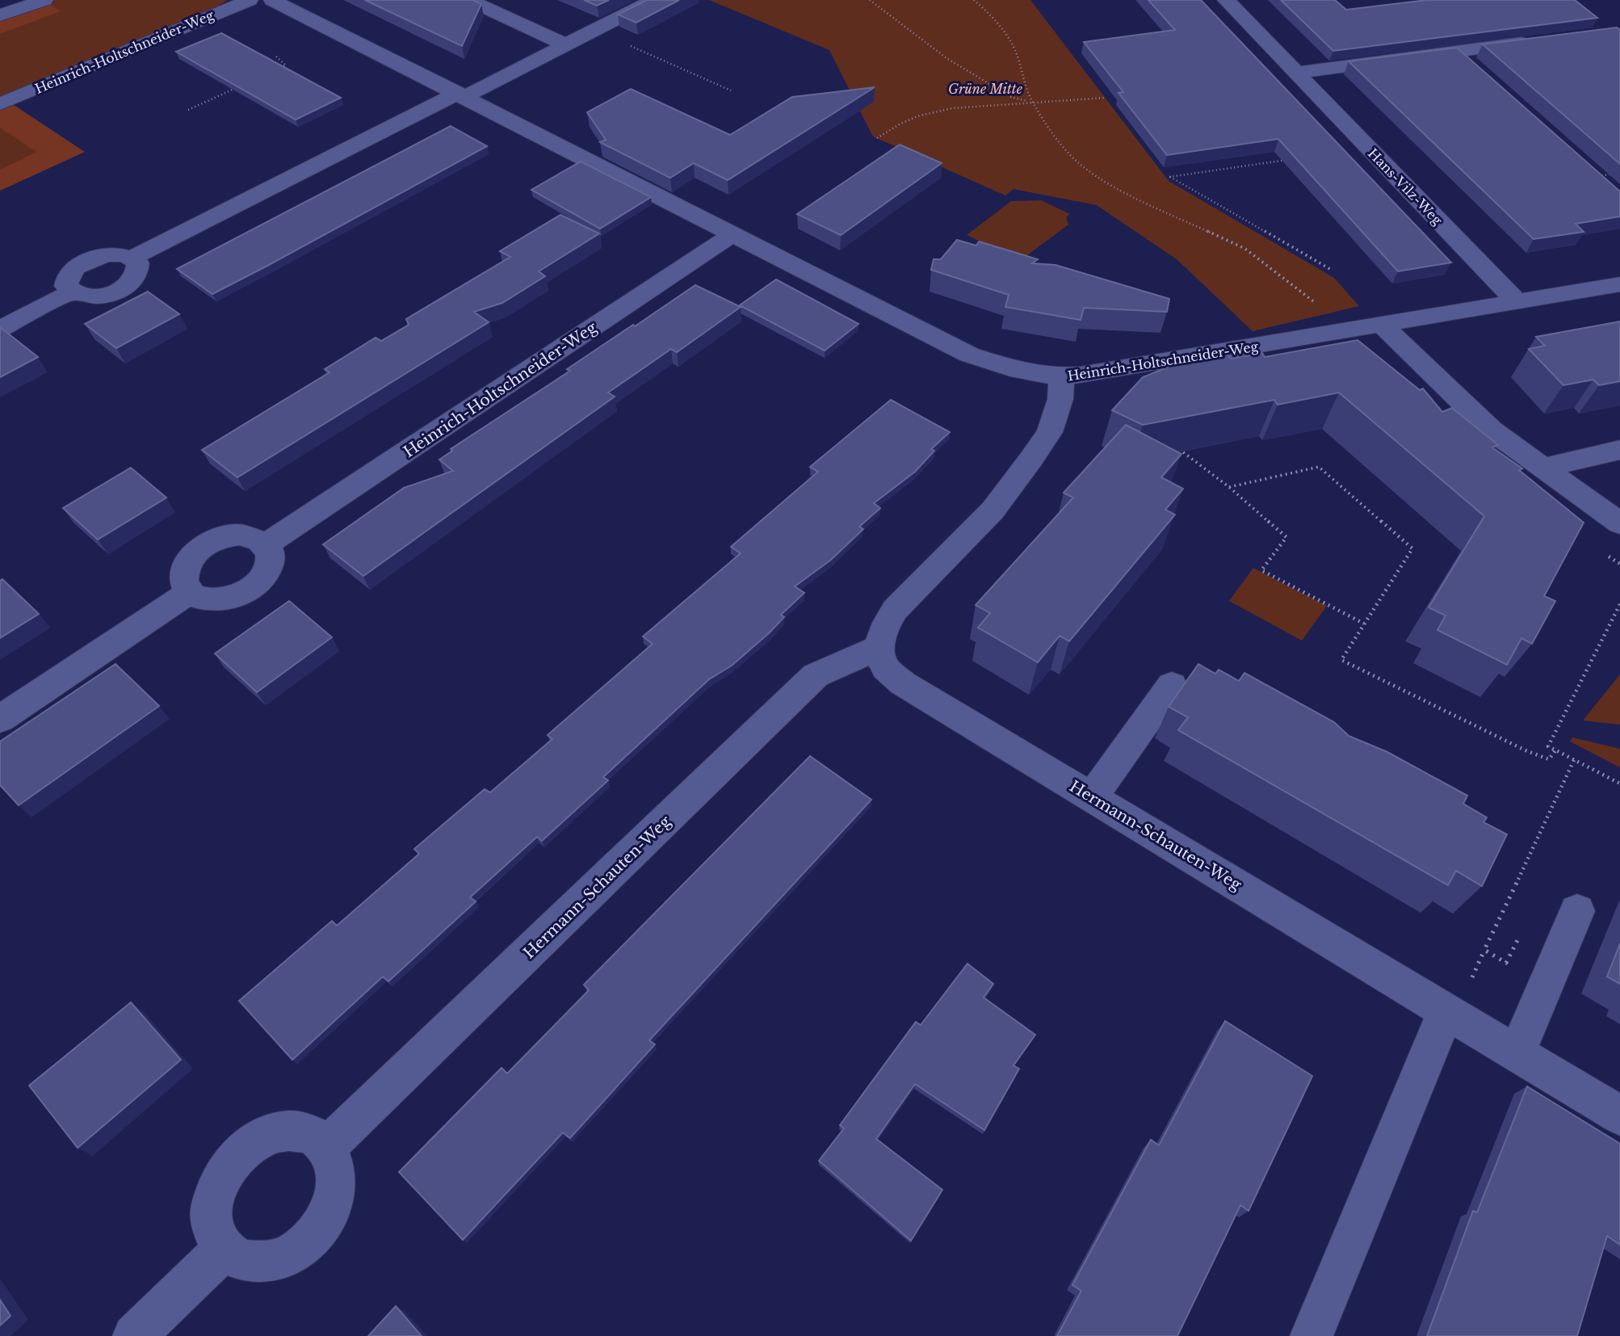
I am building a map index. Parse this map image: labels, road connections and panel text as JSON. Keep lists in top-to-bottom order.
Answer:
{
  "streets": {
    "street": ["Heinrich-Holtschneider-Weg", "Hans-Vilz-Weg", "Hermann-Schauten-Weg"]
  },
  "crossings": [
    ["Heinrich-Holtschneider-Weg", "Hans-Vilz-Weg"]
  ],
  "parks": ["Grüne Mitte"]
}
